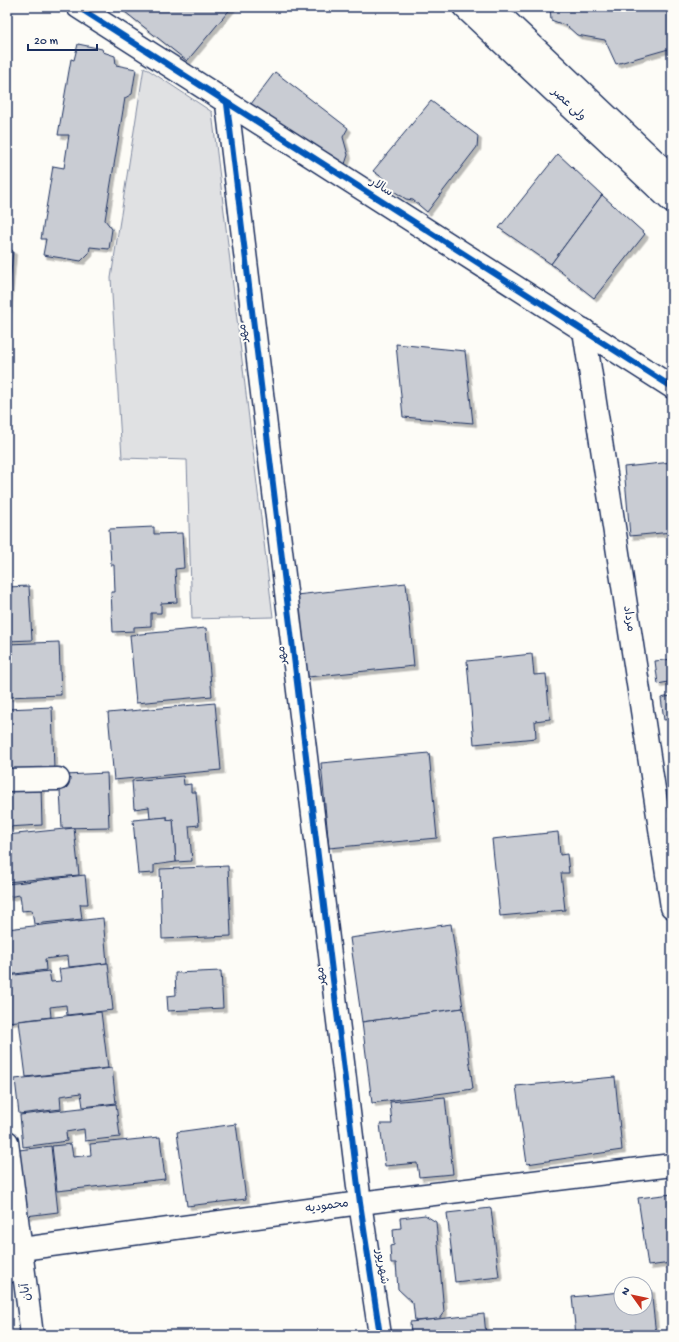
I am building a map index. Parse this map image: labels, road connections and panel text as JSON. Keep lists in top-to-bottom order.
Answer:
{
  "streets": {
    "street": [
      "ولی عصر",
      "سالار",
      "مهر",
      "مرداد",
      "محمودیه",
      "شهریور",
      "آبان"
    ]
  },
  "crossings": [
    ["سالار", "مهر"],
    ["سالار", "مرداد"],
    ["مهر", "محمودیه"],
    ["مهر", "شهریور"],
    ["محمودیه", "شهریور"],
    ["محمودیه", "آبان"]
  ],
  "scale_bar": "20 m",
  "north": "top left"
}
